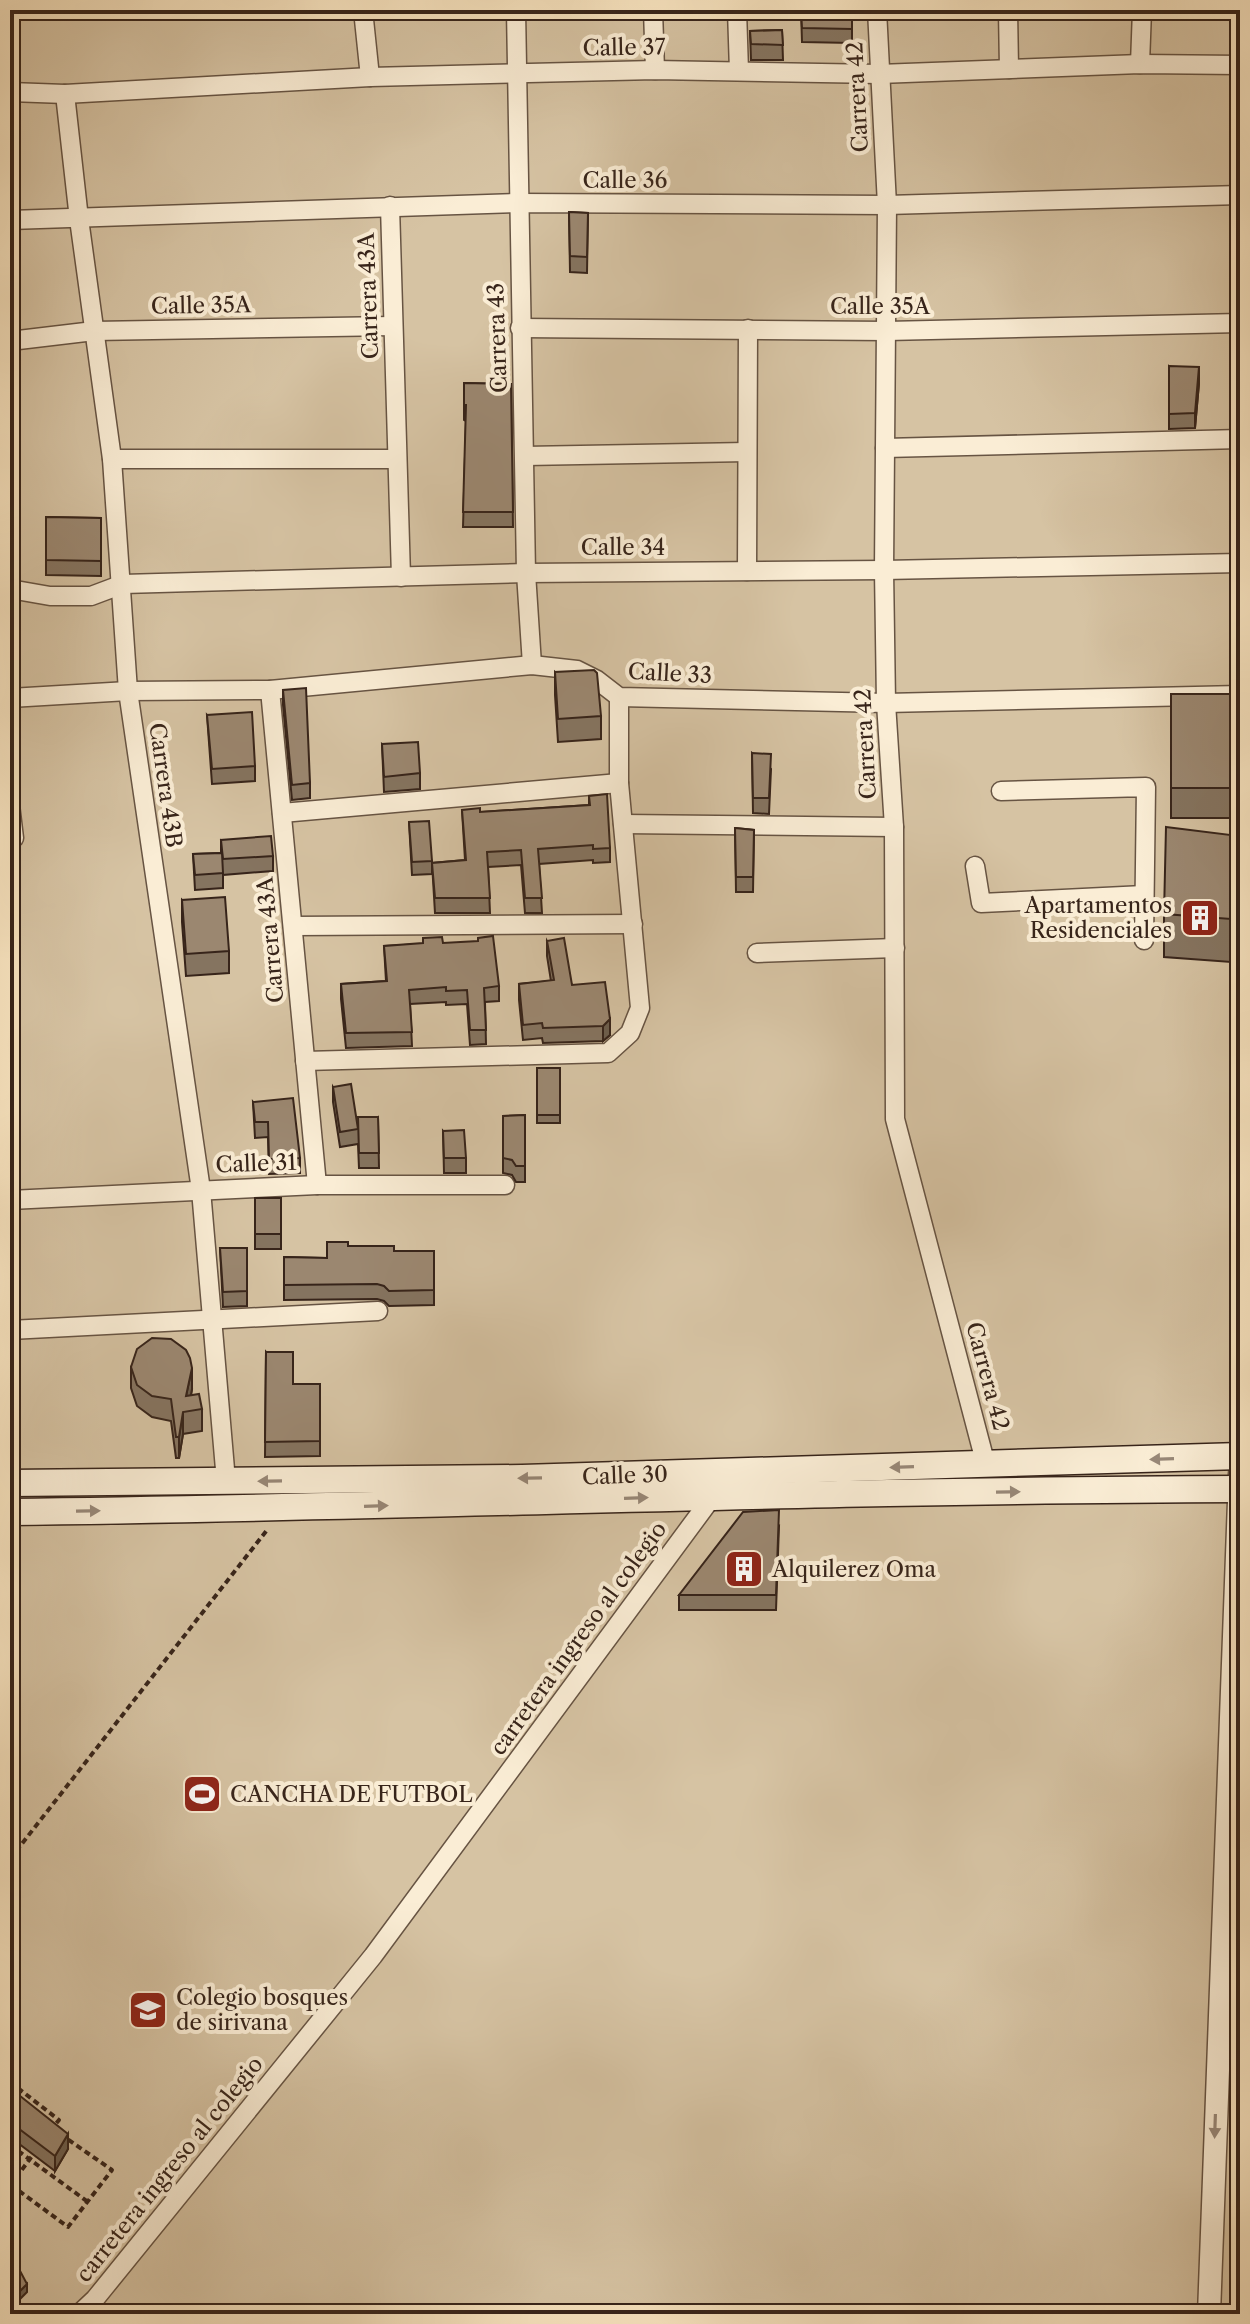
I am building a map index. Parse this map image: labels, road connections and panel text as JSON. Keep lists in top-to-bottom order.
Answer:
{
  "streets": {
    "main road": ["Calle 30"],
    "street": [
      "Calle 37",
      "Carrera 42",
      "Calle 36",
      "Carrera 43A",
      "Calle 35A",
      "Carrera 43",
      "Calle 34",
      "Calle 33",
      "Carrera 43B",
      "Calle 31",
      "carretera ingreso al colegio"
    ]
  },
  "crossings": [
    ["Calle 37", "Carrera 42"],
    ["Calle 37", "Carrera 43"],
    ["Calle 37", "Carrera 43B"],
    ["Carrera 42", "Calle 36"],
    ["Carrera 42", "Calle 35A"],
    ["Carrera 42", "Calle 34"],
    ["Carrera 42", "Calle 33"],
    ["Carrera 42", "Calle 30"],
    ["Calle 36", "Carrera 43A"],
    ["Calle 36", "Carrera 43"],
    ["Calle 36", "Carrera 43B"],
    ["Carrera 43A", "Calle 35A"],
    ["Carrera 43A", "Calle 34"],
    ["Carrera 43A", "Calle 33"],
    ["Carrera 43A", "Calle 31"],
    ["Calle 35A", "Carrera 43"],
    ["Calle 35A", "Carrera 43B"],
    ["Carrera 43", "Calle 34"],
    ["Carrera 43", "Calle 33"],
    ["Calle 34", "Carrera 43B"],
    ["Calle 33", "Carrera 43B"],
    ["Carrera 43B", "Calle 31"],
    ["Carrera 43B", "Calle 30"],
    ["Calle 30", "carretera ingreso al colegio"]
  ],
  "places": {
    "building": ["Apartamentos Residenciales", "Alquilerez Oma"],
    "sports": ["CANCHA DE FUTBOL"],
    "school or university": ["Colegio bosques de sirivana"]
  }
}
